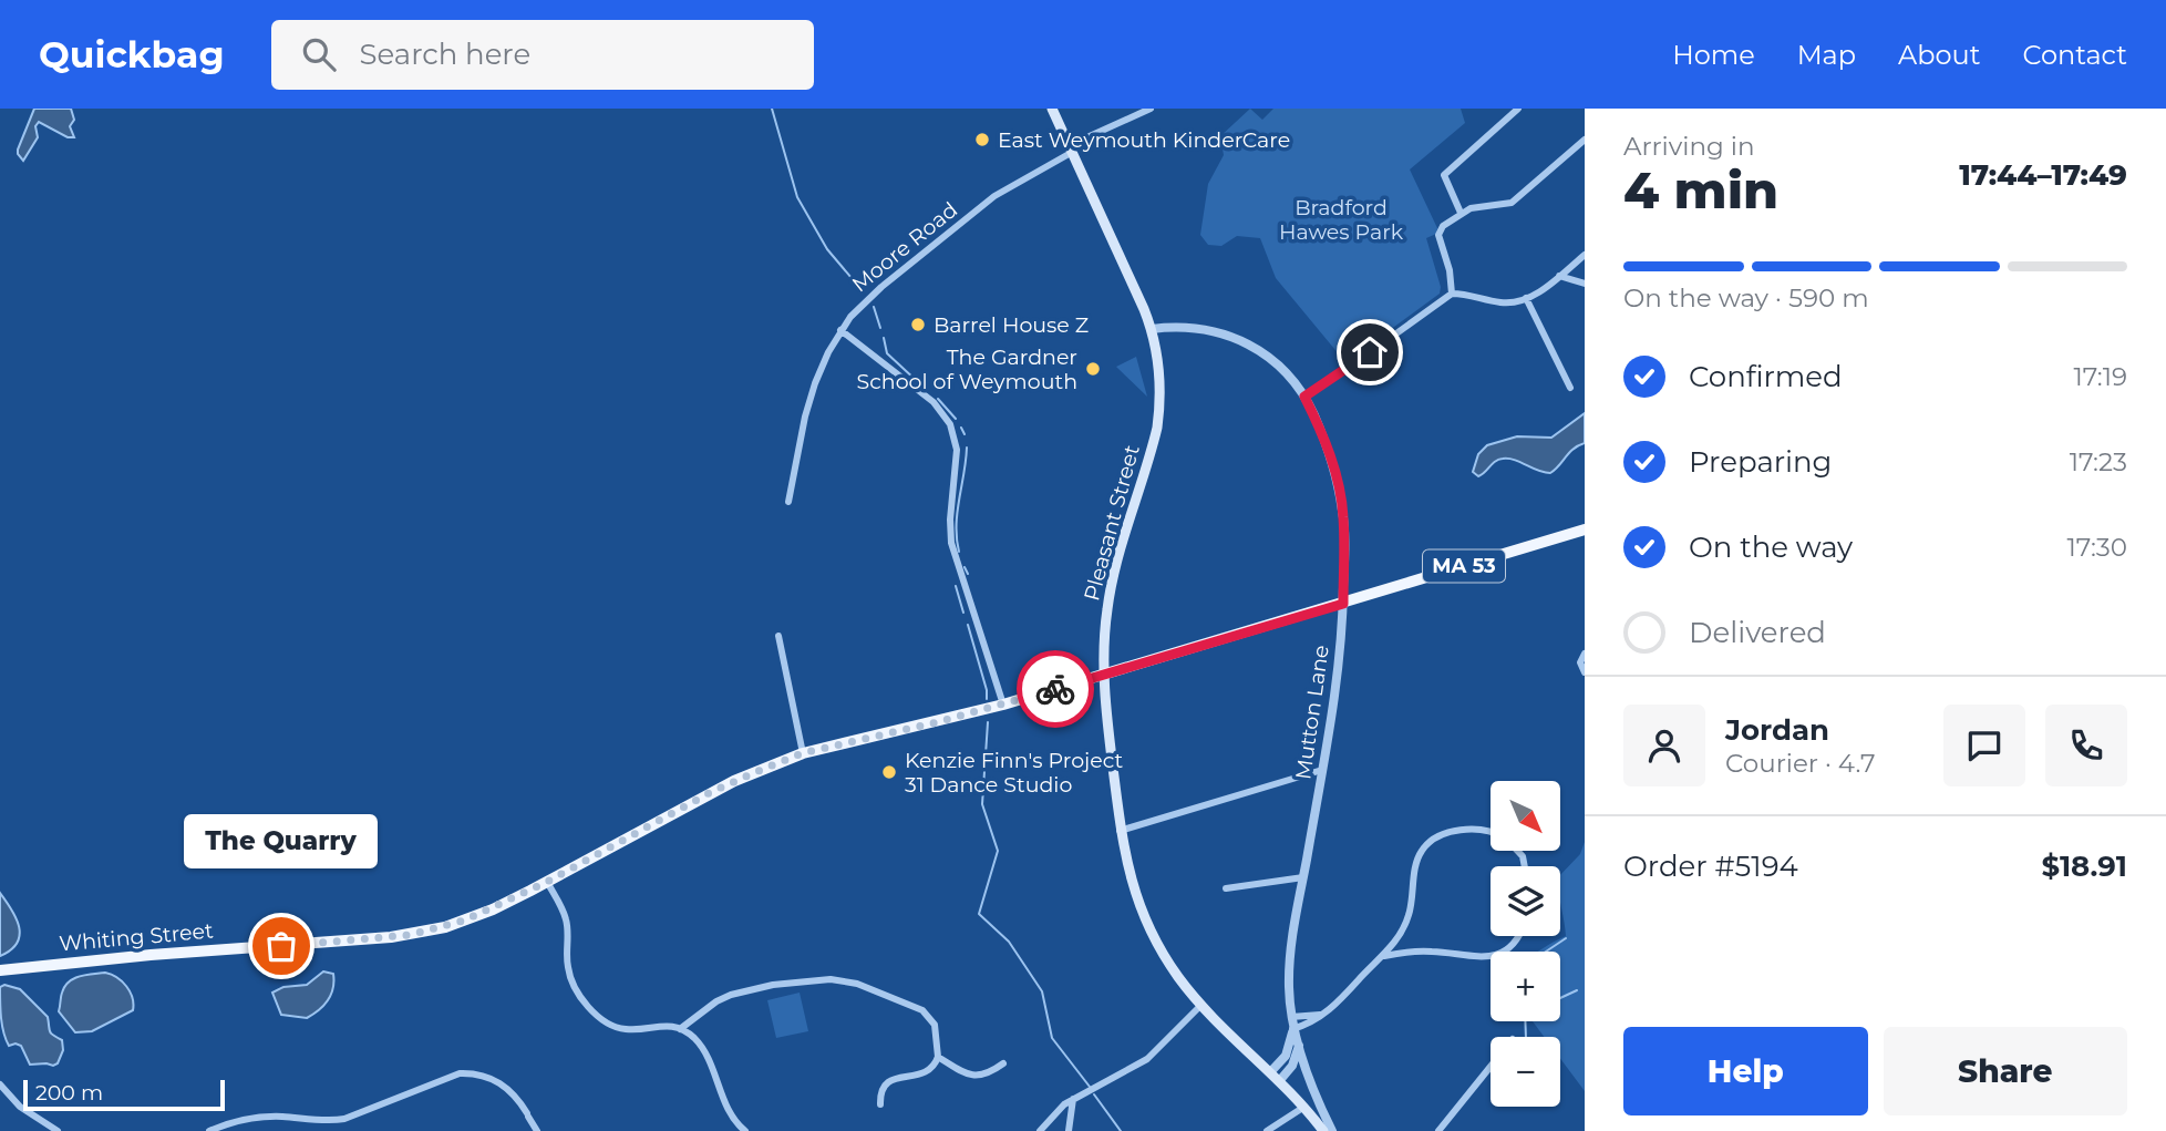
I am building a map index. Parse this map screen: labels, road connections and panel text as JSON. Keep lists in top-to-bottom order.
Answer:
{
  "streets": {
    "main road": ["Pleasant Street", "MA 53", "Whiting Street"],
    "street": ["Moore Road", "Mutton Lane"]
  },
  "crossings": [
    ["Moore Road", "Pleasant Street"],
    ["Pleasant Street", "MA 53"],
    ["Pleasant Street", "Mutton Lane"],
    ["MA 53", "Mutton Lane"],
    ["MA 53", "Whiting Street"]
  ],
  "parks": ["Bradford Hawes Park"],
  "places": [
    "East Weymouth KinderCare",
    "Barrel House Z",
    "The Gardner School of Weymouth",
    "Kenzie Finn's Project 31 Dance Studio",
    "The Quarry"
  ],
  "scale_bar": "200 m",
  "north": "bottom right",
  "page": {
    "header": "Quickbag",
    "search": "Search here",
    "nav": [
      "Home",
      "Map",
      "About",
      "Contact"
    ],
    "heading": ["4 min", "Arriving in", "17:44–17:49"],
    "panel": [
      "Jordan",
      "Courier · 4.7",
      "Order #5194",
      "$18.91"
    ],
    "bar": "On the way · 590 m",
    "list": [
      ["Confirmed", "17:19"],
      ["Preparing", "17:23"],
      ["On the way", "17:30"],
      "Delivered"
    ],
    "map_buttons": ["+", "−"],
    "bubble": "The Quarry",
    "buttons": ["Help", "Share"],
    "scale": "200 m"
  }
}
